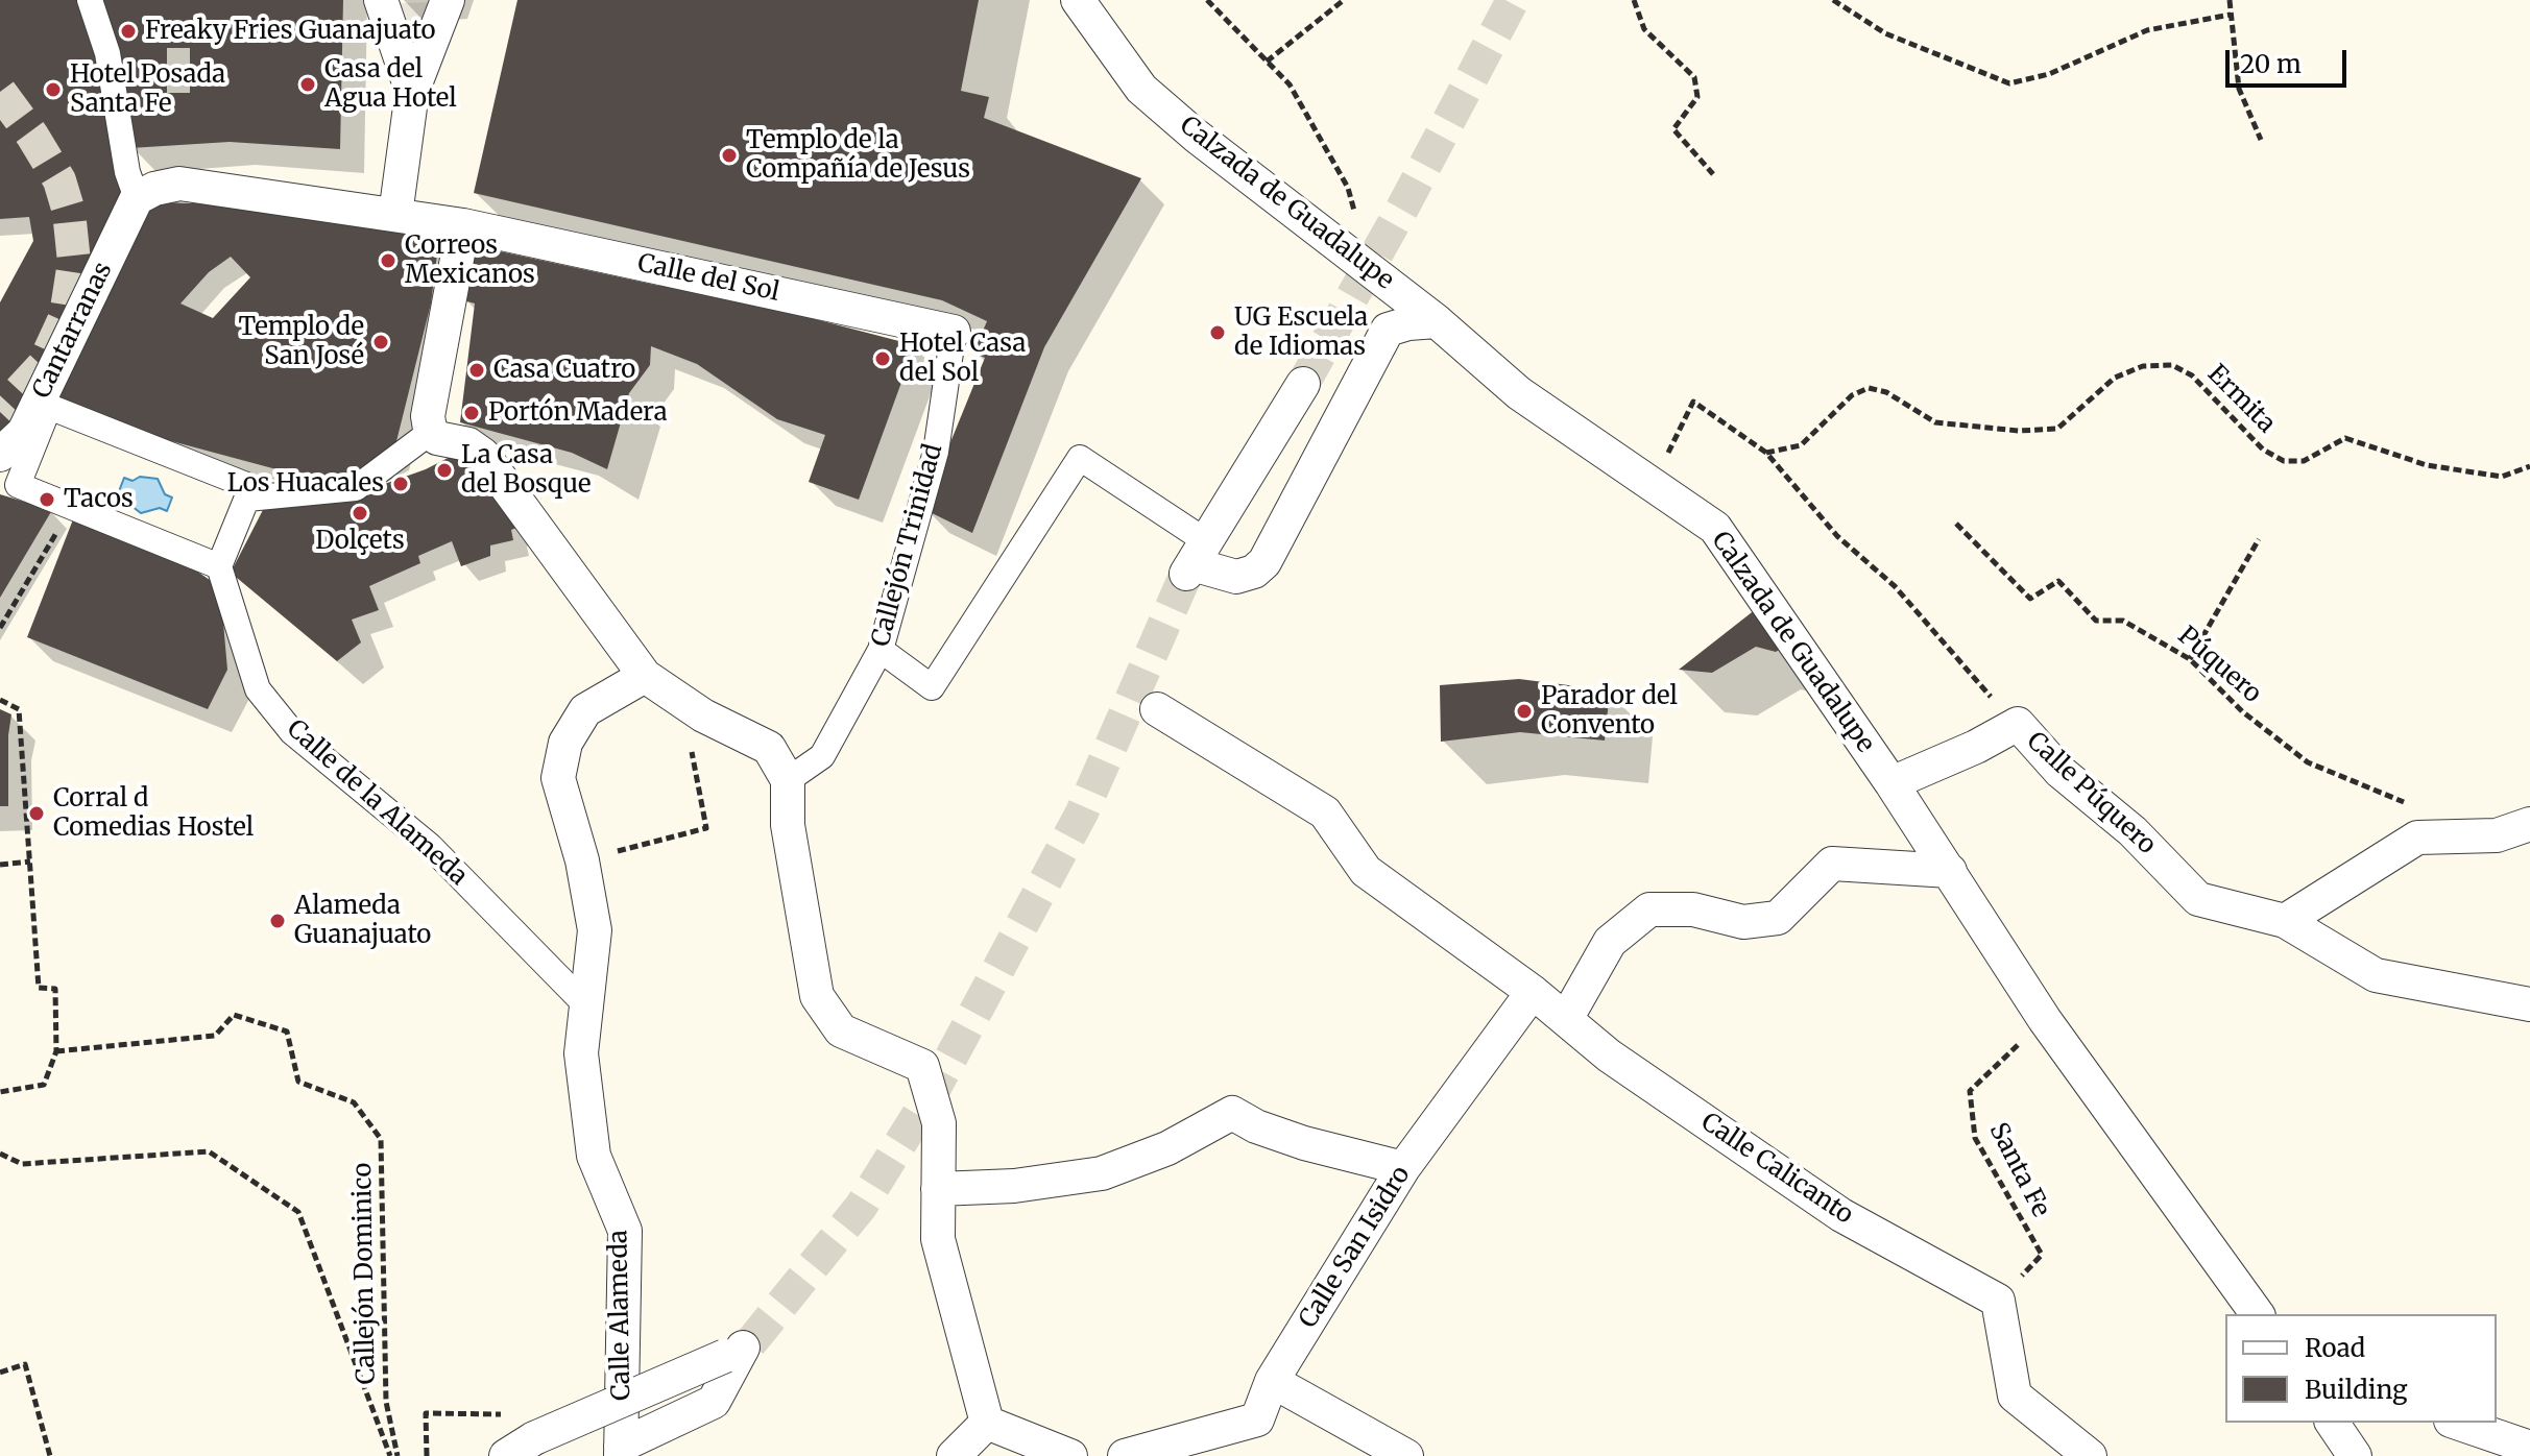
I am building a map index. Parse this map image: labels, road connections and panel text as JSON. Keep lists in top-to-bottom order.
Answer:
{
  "streets": {
    "street": [
      "Calzada de Guadalupe",
      "Calle del Sol",
      "Cantarranas",
      "Callejón Trinidad",
      "Calle Púquero",
      "Calle de la Alameda",
      "Calle Calicanto",
      "Calle San Isidro",
      "Calle Alameda"
    ],
    "path": [
      "Ermita",
      "Púquero",
      "Santa Fe",
      "Callejón Dominico"
    ]
  },
  "crossings": [
    ["Calzada de Guadalupe", "Calle Púquero"],
    ["Calzada de Guadalupe", "Santa Fe"],
    ["Calle del Sol", "Cantarranas"],
    ["Calle del Sol", "Callejón Trinidad"],
    ["Calle de la Alameda", "Calle Alameda"],
    ["Calle Calicanto", "Santa Fe"],
    ["Calle Calicanto", "Calle San Isidro"]
  ],
  "places": [
    "Freaky Fries Guanajuato",
    "Casa del Agua Hotel",
    "Hotel Posada Santa Fe",
    "Templo de la Compañía de Jesus",
    "Correos Mexicanos",
    "UG Escuela de Idiomas",
    "Templo de San José",
    "Hotel Casa del Sol",
    "Casa Cuatro",
    "Portón Madera",
    "La Casa del Bosque",
    "Los Huacales",
    "Tacos",
    "Dolçets",
    "Parador del Convento",
    "Corral d Comedias Hostel",
    "Alameda Guanajuato"
  ],
  "legend": ["Road", "Building"],
  "scale_bar": "20 m"
}
